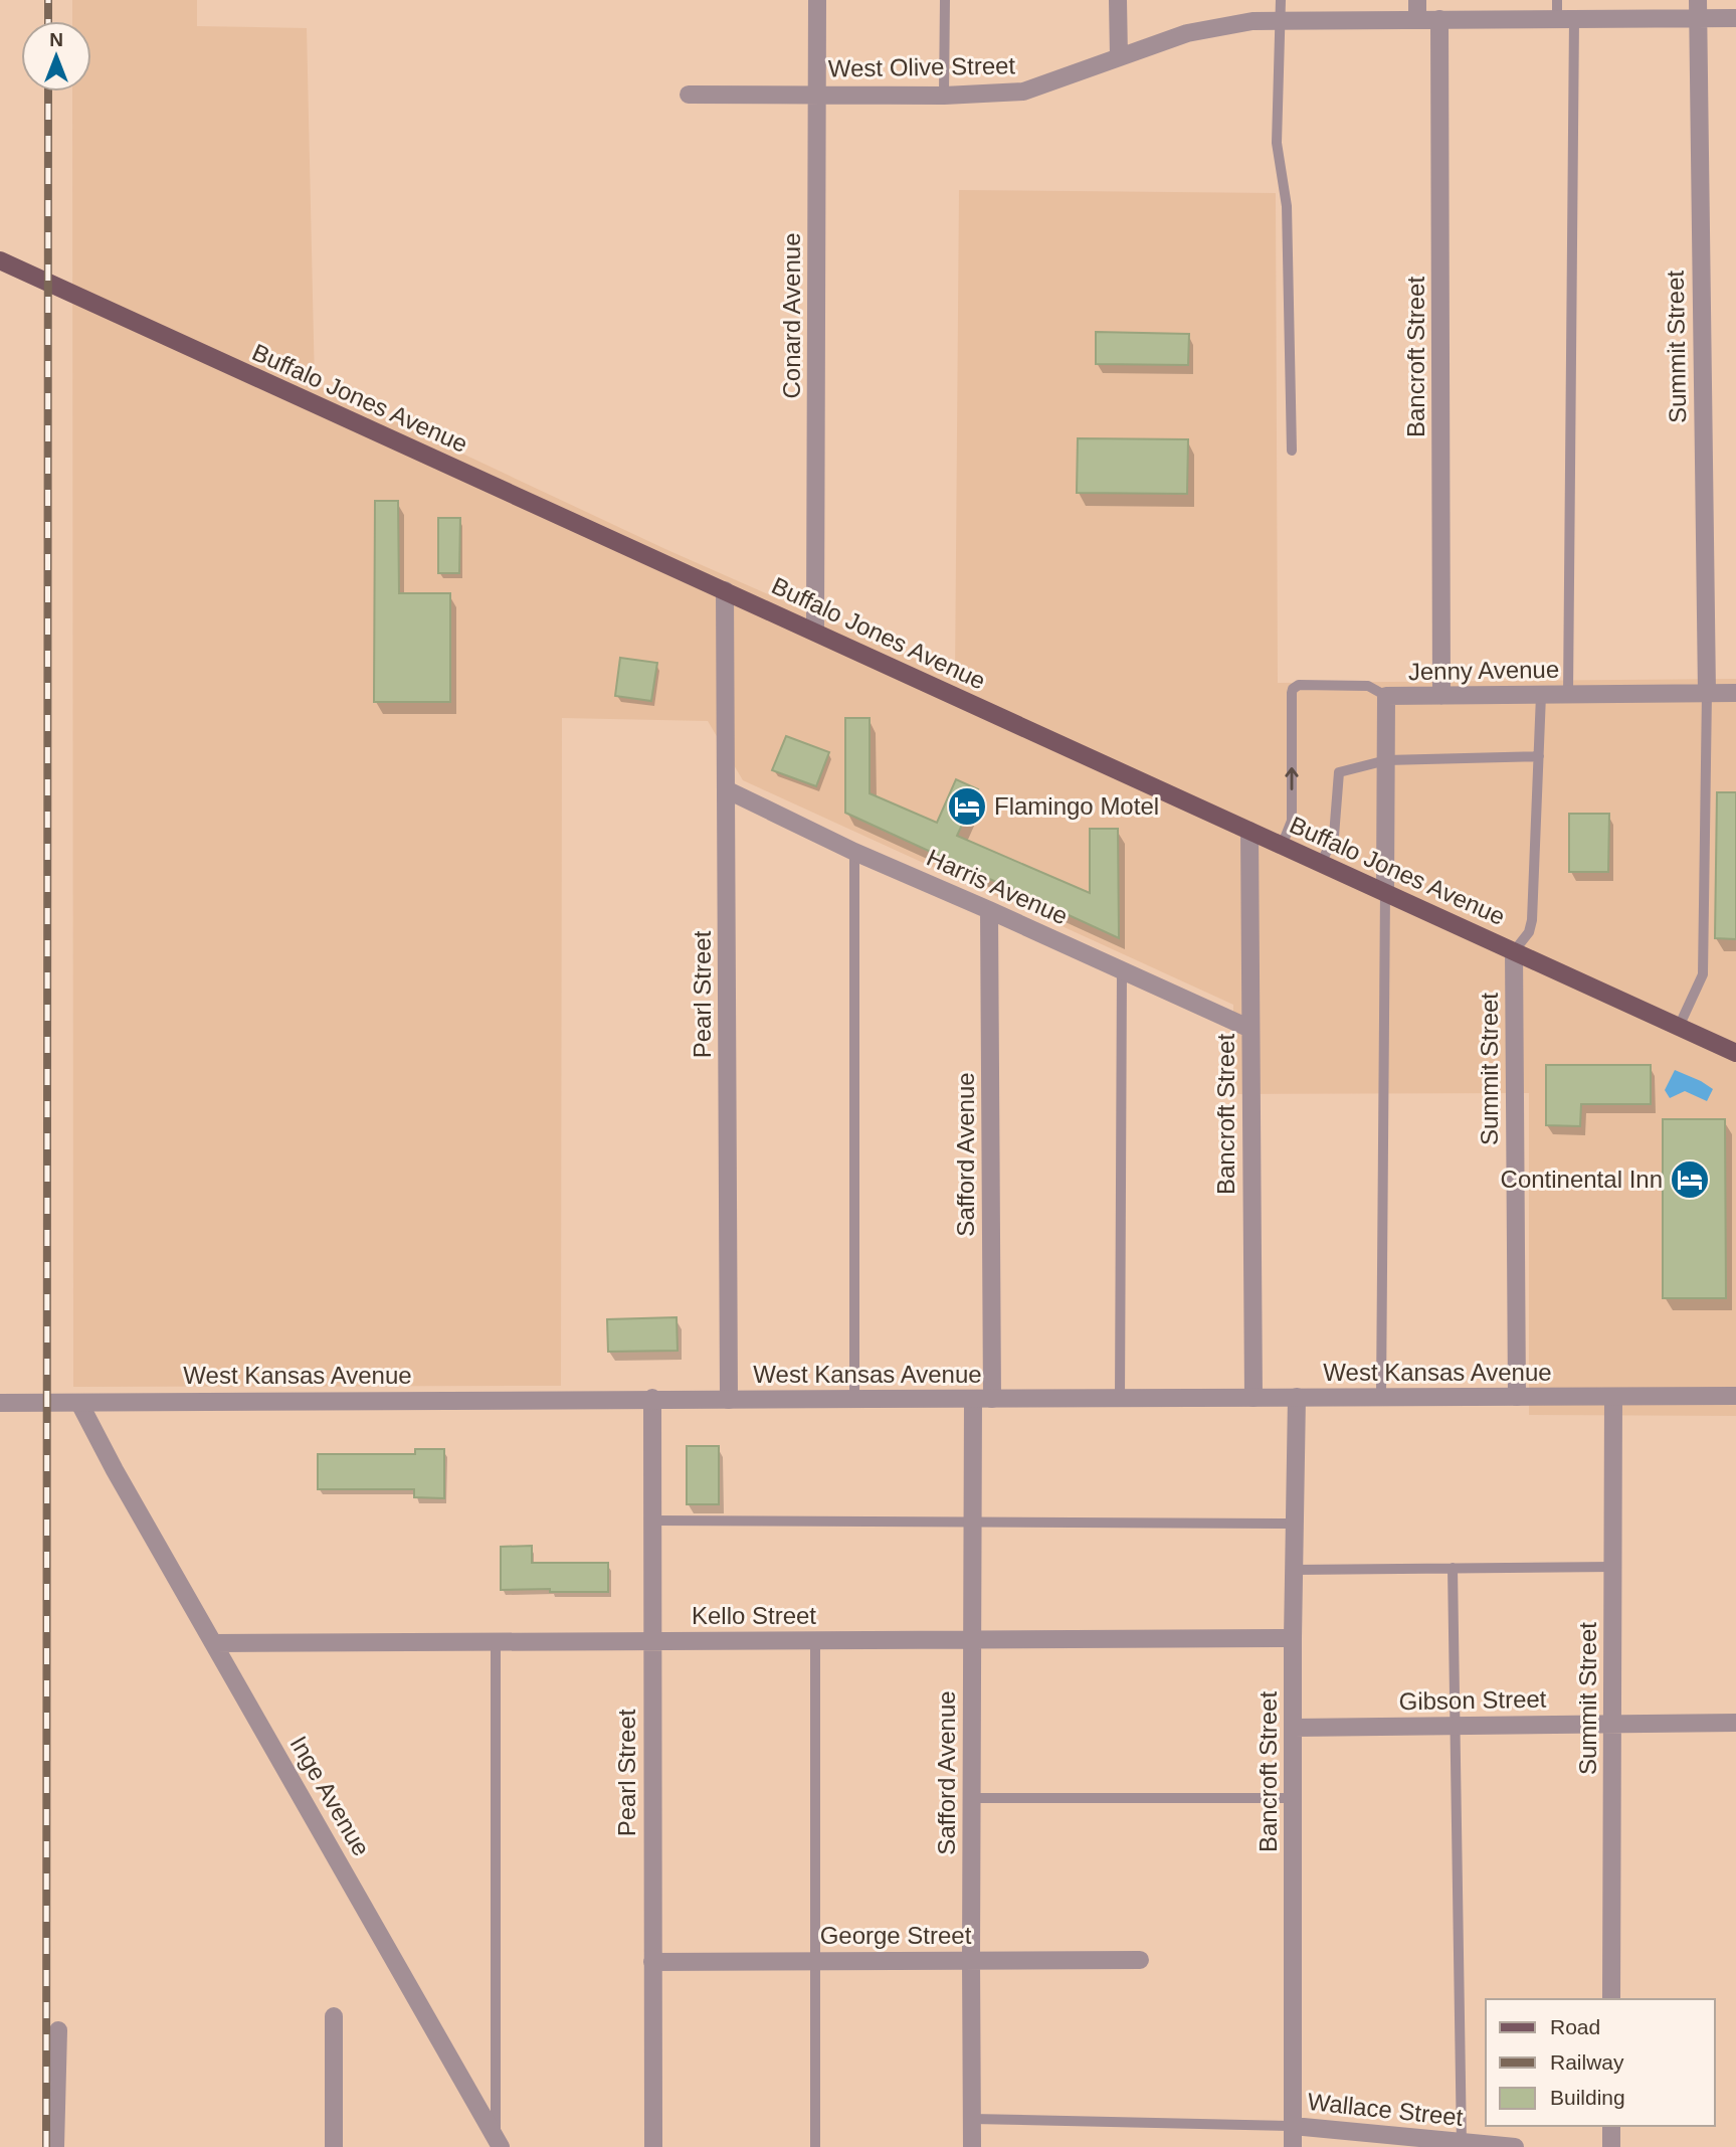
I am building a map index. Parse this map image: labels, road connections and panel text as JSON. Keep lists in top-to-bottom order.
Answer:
{
  "streets": {
    "main road": ["Buffalo Jones Avenue"],
    "street": [
      "West Olive Street",
      "Conard Avenue",
      "Summit Street",
      "Bancroft Street",
      "Jenny Avenue",
      "Harris Avenue",
      "Pearl Street",
      "Safford Avenue",
      "West Kansas Avenue",
      "Kello Street",
      "Gibson Street",
      "Inge Avenue",
      "George Street",
      "Wallace Street"
    ]
  },
  "crossings": [
    ["West Olive Street", "Conard Avenue"],
    ["West Olive Street", "Summit Street"],
    ["West Olive Street", "Bancroft Street"],
    ["Conard Avenue", "Buffalo Jones Avenue"],
    ["Summit Street", "Buffalo Jones Avenue"],
    ["Summit Street", "Jenny Avenue"],
    ["Summit Street", "West Kansas Avenue"],
    ["Summit Street", "Gibson Street"],
    ["Bancroft Street", "Buffalo Jones Avenue"],
    ["Bancroft Street", "Jenny Avenue"],
    ["Bancroft Street", "Harris Avenue"],
    ["Bancroft Street", "West Kansas Avenue"],
    ["Bancroft Street", "Kello Street"],
    ["Bancroft Street", "Gibson Street"],
    ["Bancroft Street", "Wallace Street"],
    ["Buffalo Jones Avenue", "Jenny Avenue"],
    ["Buffalo Jones Avenue", "Pearl Street"],
    ["Harris Avenue", "Pearl Street"],
    ["Harris Avenue", "Safford Avenue"],
    ["Pearl Street", "West Kansas Avenue"],
    ["Pearl Street", "Kello Street"],
    ["Pearl Street", "George Street"],
    ["Safford Avenue", "West Kansas Avenue"],
    ["Safford Avenue", "Kello Street"],
    ["Safford Avenue", "George Street"],
    ["West Kansas Avenue", "Inge Avenue"],
    ["Kello Street", "Inge Avenue"]
  ],
  "places": {
    "hotel": ["Flamingo Motel", "Continental Inn"]
  },
  "legend": ["Road", "Railway", "Building"],
  "north": "top"
}
